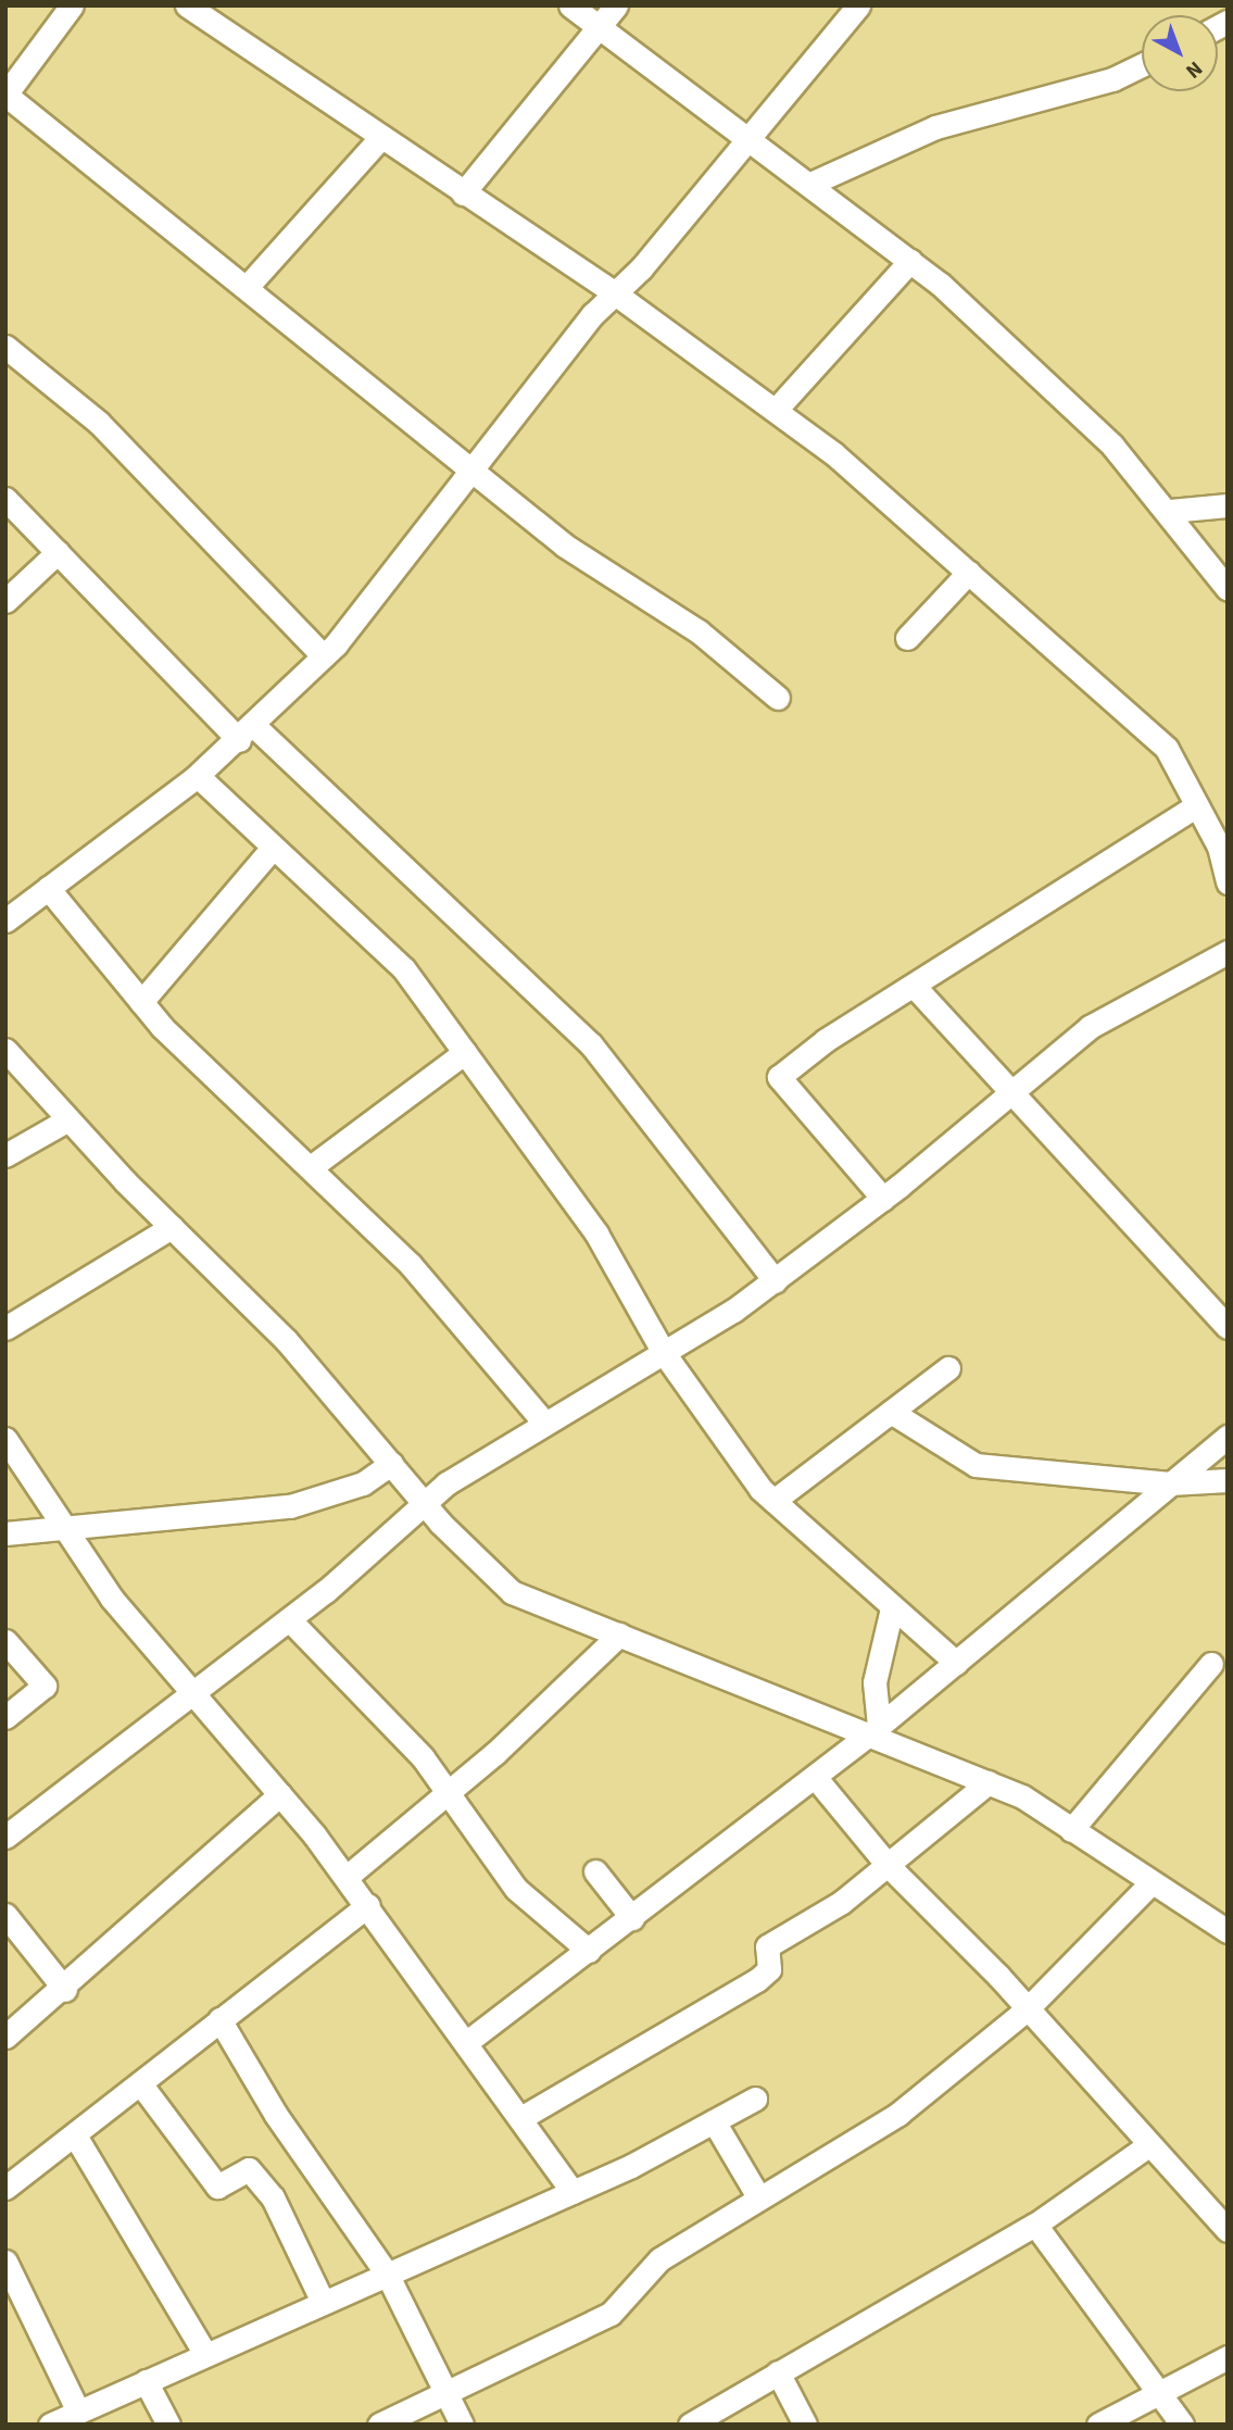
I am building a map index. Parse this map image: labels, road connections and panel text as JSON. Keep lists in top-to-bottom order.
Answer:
{
  "north": "bottom right"
}
